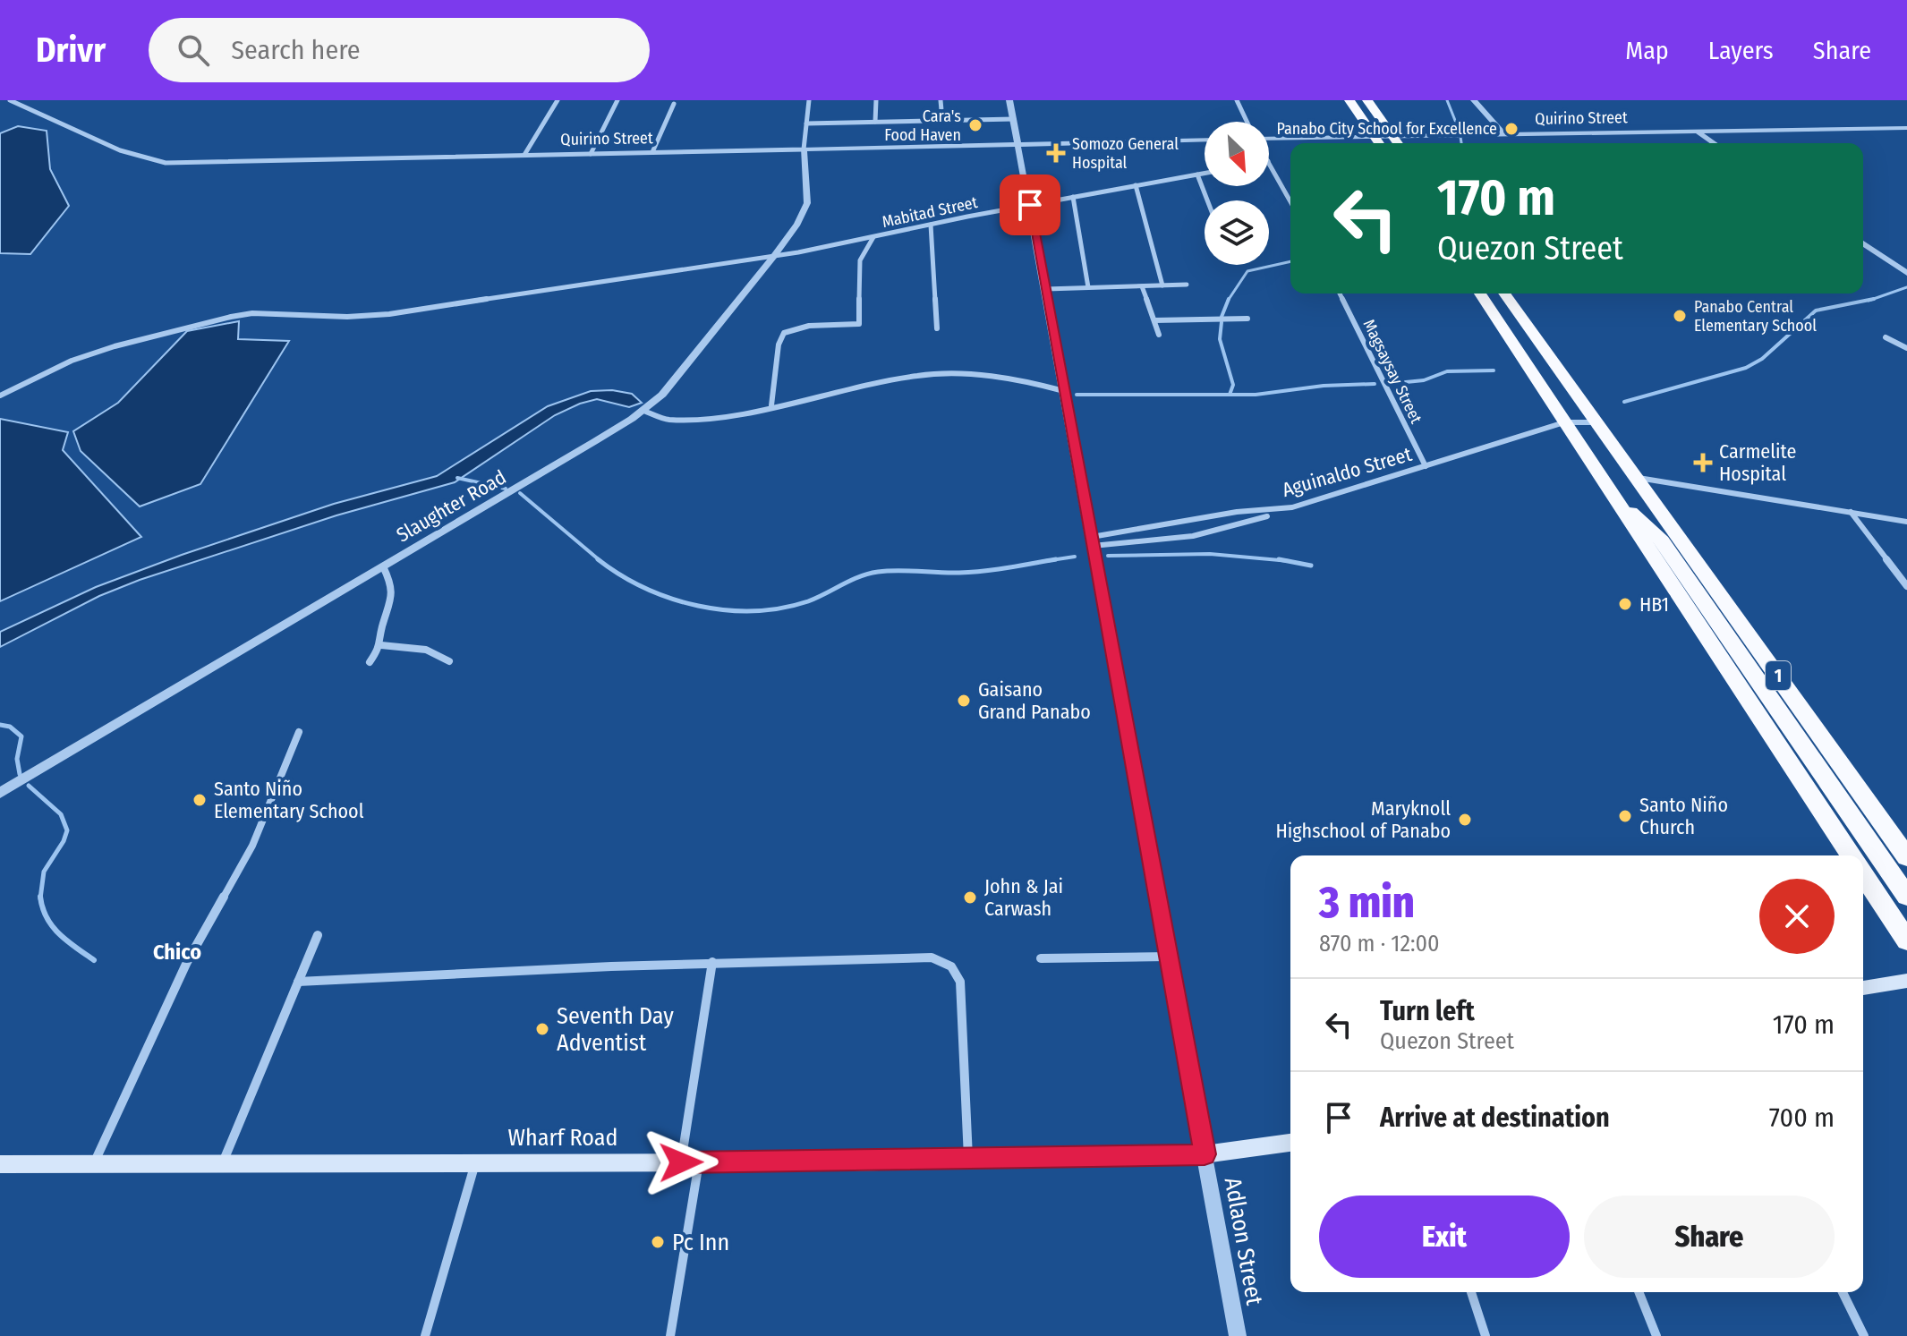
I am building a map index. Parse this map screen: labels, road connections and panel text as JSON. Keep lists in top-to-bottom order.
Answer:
{
  "streets": {
    "highway": ["1"],
    "main road": ["Wharf Road"],
    "street": [
      "Quirino Street",
      "Mabitad Street",
      "Magsaysay Street",
      "Aguinaldo Street",
      "Slaughter Road",
      "Adlaon Street"
    ]
  },
  "crossings": [
    ["Quirino Street", "Slaughter Road"],
    ["Quirino Street", "Adlaon Street"],
    ["Mabitad Street", "Slaughter Road"],
    ["Mabitad Street", "Adlaon Street"],
    ["Magsaysay Street", "Aguinaldo Street"],
    ["Aguinaldo Street", "1"],
    ["Aguinaldo Street", "Adlaon Street"],
    ["Wharf Road", "Adlaon Street"]
  ],
  "districts": ["Chico"],
  "places": {
    "other": [
      "Cara's Food Haven",
      "Panabo City School for Excellence",
      "Panabo Central Elementary School",
      "HB1",
      "Gaisano Grand Panabo",
      "Santo Niño Elementary School",
      "Santo Niño Church",
      "Maryknoll Highschool of Panabo",
      "John & Jai Carwash",
      "Seventh Day Adventist",
      "Pc Inn"
    ],
    "health": ["Somozo General Hospital", "Carmelite Hospital"]
  },
  "north": "bottom right",
  "page": {
    "header": "Drivr",
    "search": "Search here",
    "nav": ["Map", "Layers", "Share"],
    "turn": ["170 m", "Quezon Street"],
    "heading": ["3 min", "870 m · 12:00"],
    "list": [
      {
        "name": "Turn left",
        "note": "Quezon Street",
        "value": "170 m"
      },
      {
        "name": "Arrive at destination",
        "value": "700 m"
      }
    ],
    "buttons": ["Exit", "Share"]
  }
}
